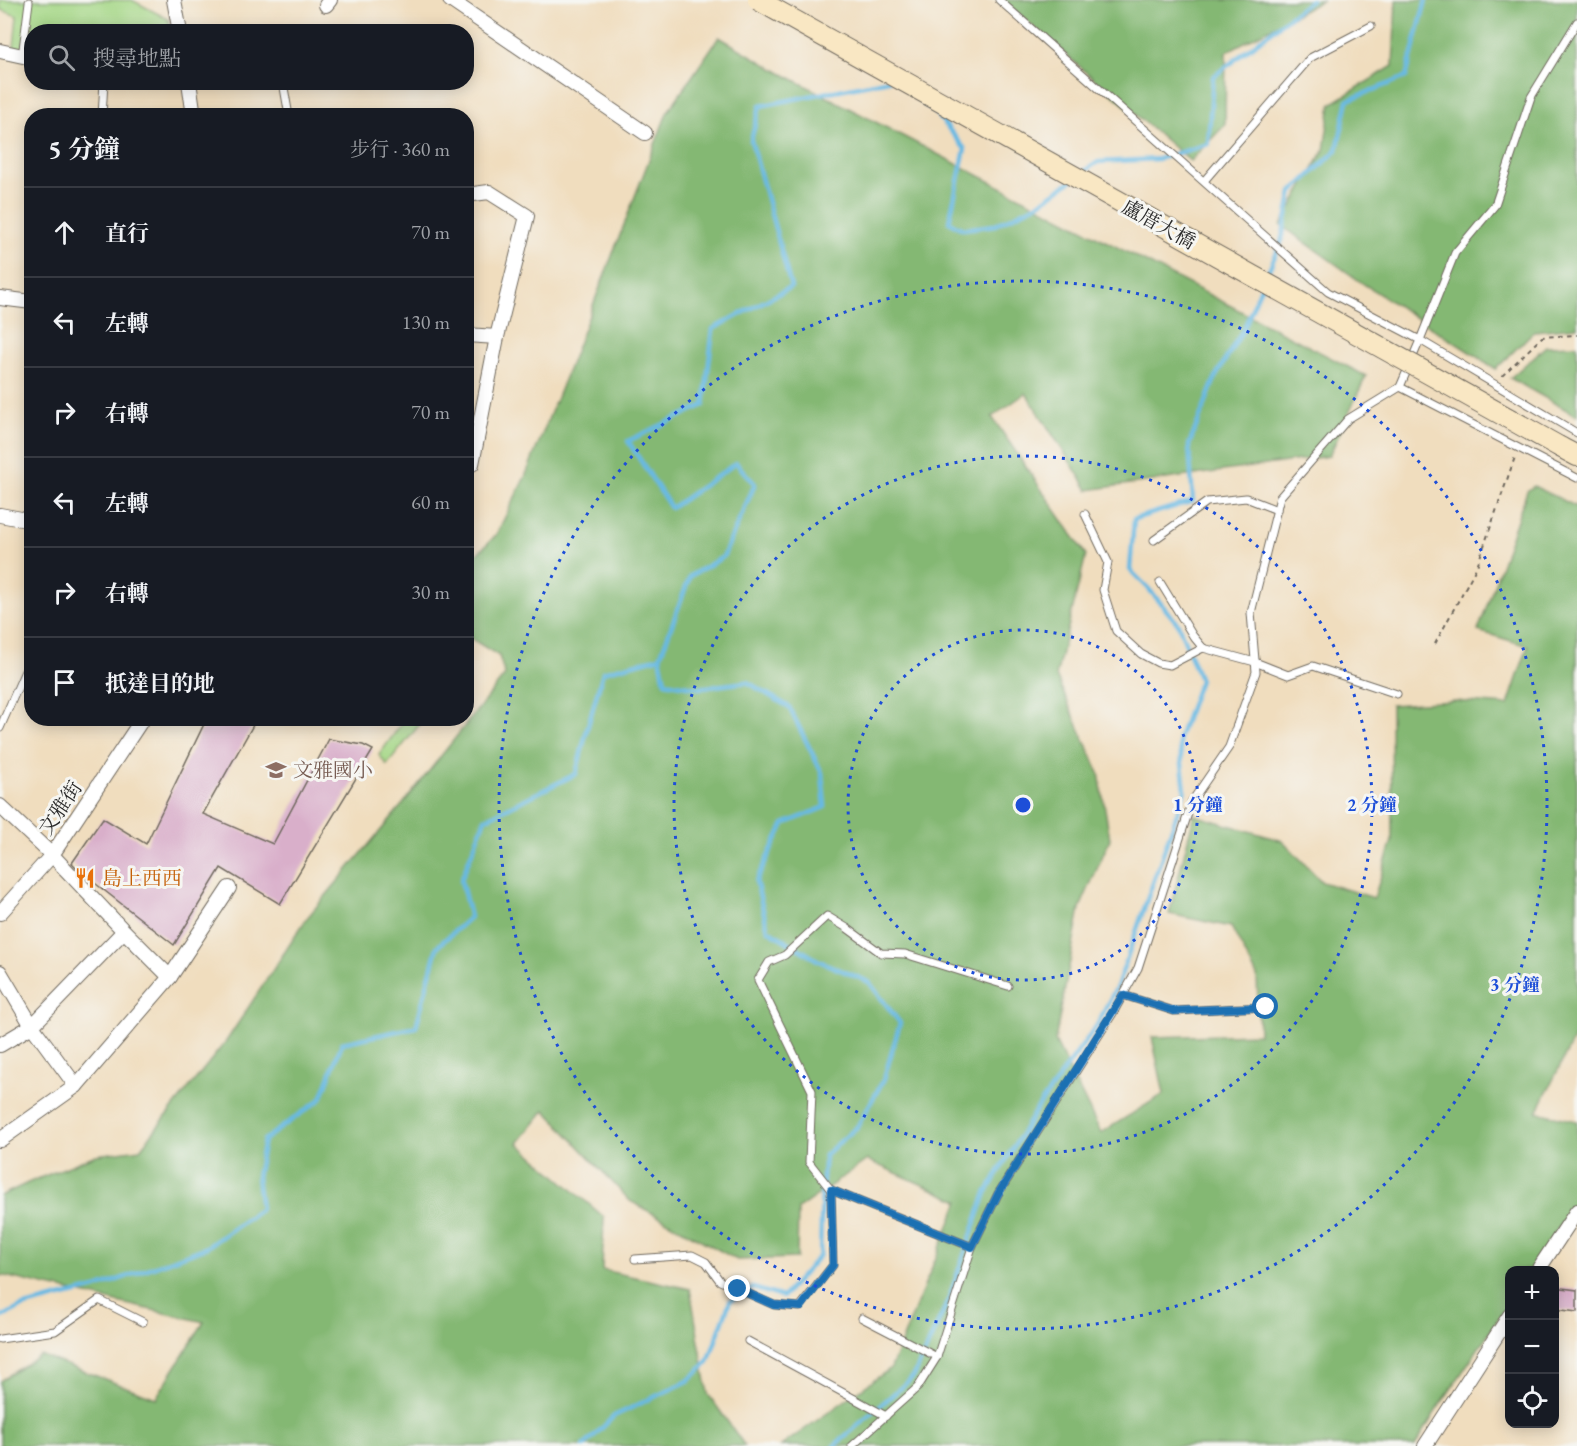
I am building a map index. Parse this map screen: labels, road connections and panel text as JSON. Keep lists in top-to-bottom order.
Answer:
{
  "streets": {
    "street": ["盧厝大橋", "文雅街"]
  },
  "places": {
    "school or university": ["文雅國小"],
    "restaurant": ["島上西西"]
  },
  "page": {
    "search": "搜尋地點",
    "heading": ["5 分鐘", "步行 · 360 m"],
    "list": [
      ["直行", "70 m"],
      ["左轉", "130 m"],
      ["右轉", "70 m"],
      ["左轉", "60 m"],
      ["右轉", "30 m"],
      "抵達目的地"
    ],
    "map_buttons": ["+", "−"]
  },
  "rings": ["1 分鐘", "2 分鐘", "3 分鐘"]
}
